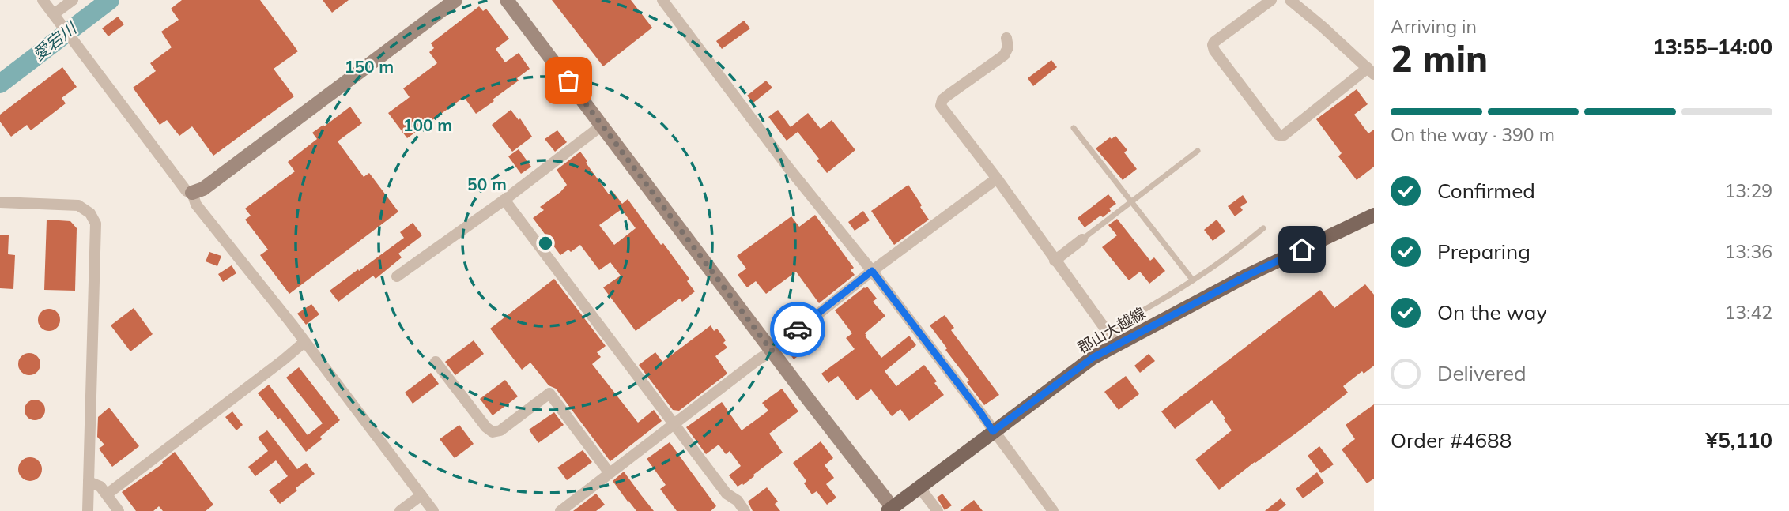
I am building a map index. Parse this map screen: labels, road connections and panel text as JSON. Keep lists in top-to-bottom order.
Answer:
{
  "streets": {
    "main road": ["郡山大越線"]
  },
  "water": ["愛宕川"],
  "page": {
    "heading": ["2 min", "Arriving in", "13:55–14:00"],
    "panel": ["Order #4688", "¥5,110"],
    "bar": "On the way · 390 m",
    "list": [
      ["Confirmed", "13:29"],
      ["Preparing", "13:36"],
      ["On the way", "13:42"],
      "Delivered"
    ]
  },
  "rings": ["150 m", "100 m", "50 m"]
}
